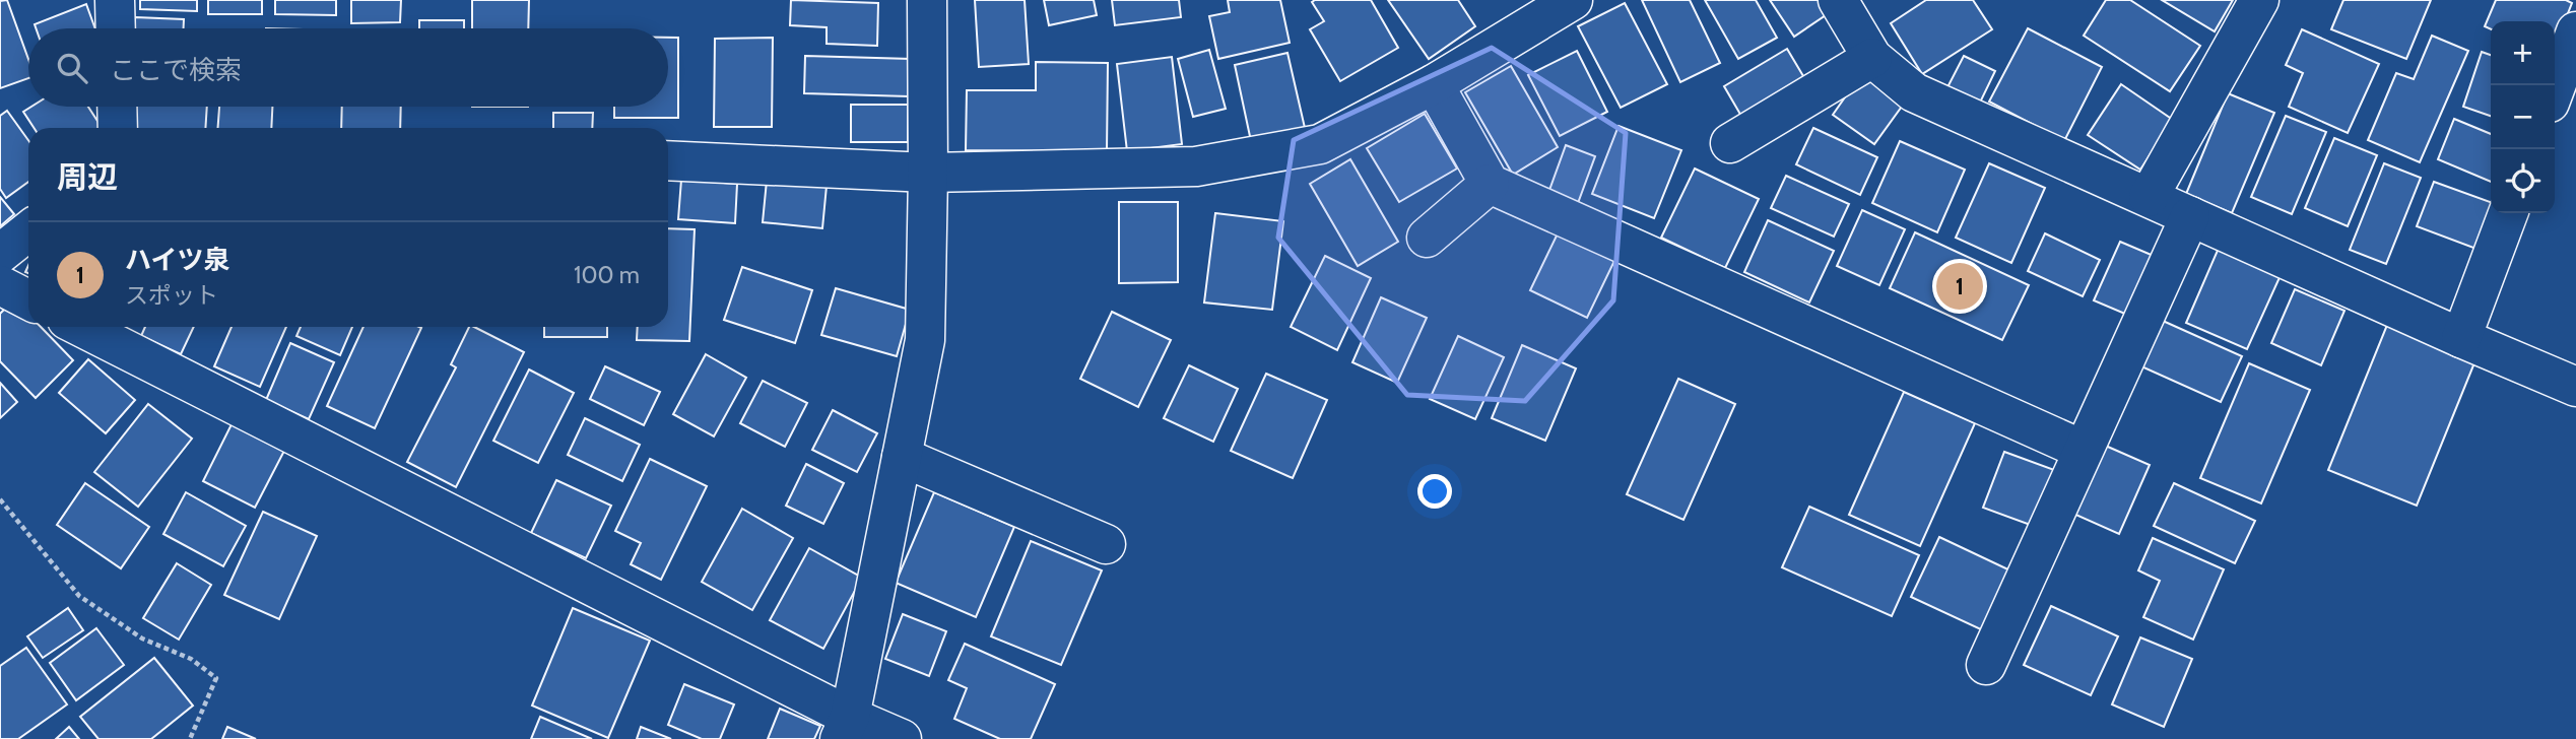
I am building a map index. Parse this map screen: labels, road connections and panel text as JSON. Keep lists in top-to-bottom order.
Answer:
{
  "page": {
    "map_buttons": ["+", "−"],
    "search": "ここで検索",
    "heading": "周辺",
    "list": [
      {
        "mark": "1",
        "name": "ハイツ泉",
        "note": "スポット",
        "value": "100 m"
      }
    ],
    "pins": "1"
  }
}
